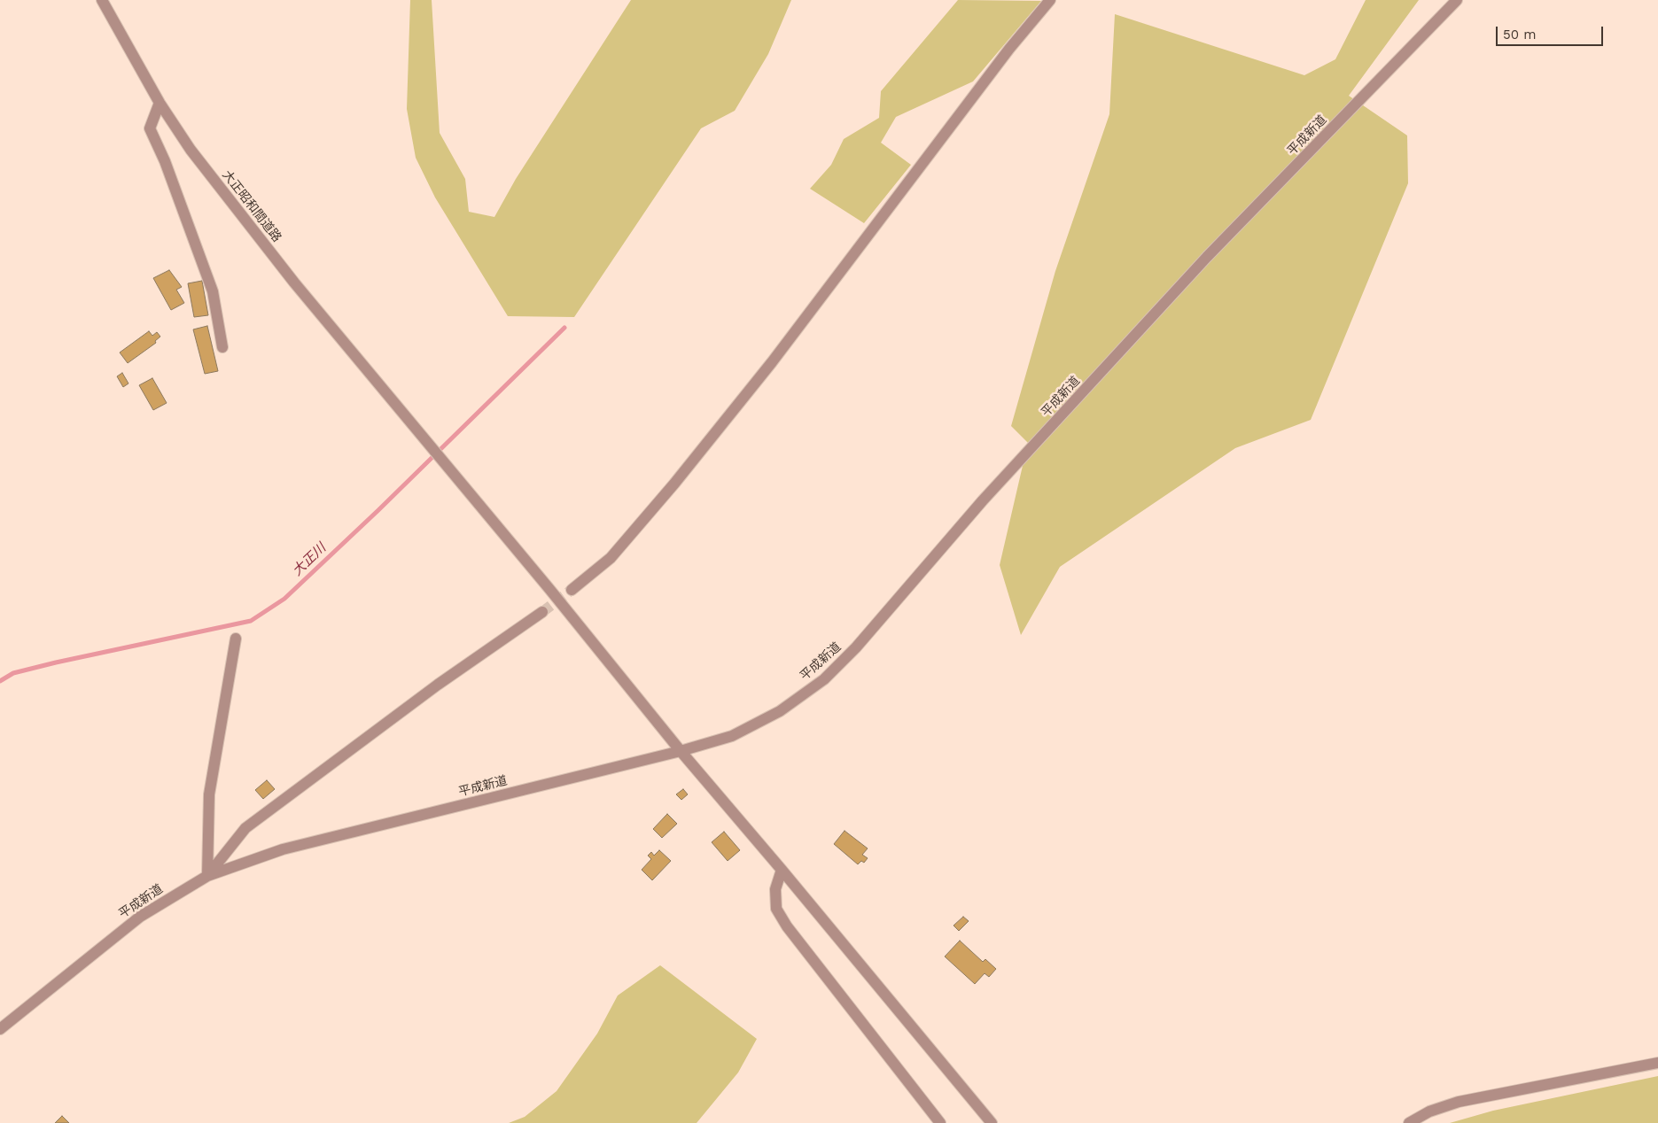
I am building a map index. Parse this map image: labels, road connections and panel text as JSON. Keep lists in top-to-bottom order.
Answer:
{
  "streets": {
    "street": ["平成新道", "大正昭和間道路"]
  },
  "crossings": [
    ["平成新道", "大正昭和間道路"]
  ],
  "water": ["大正川"],
  "scale_bar": "50 m"
}
